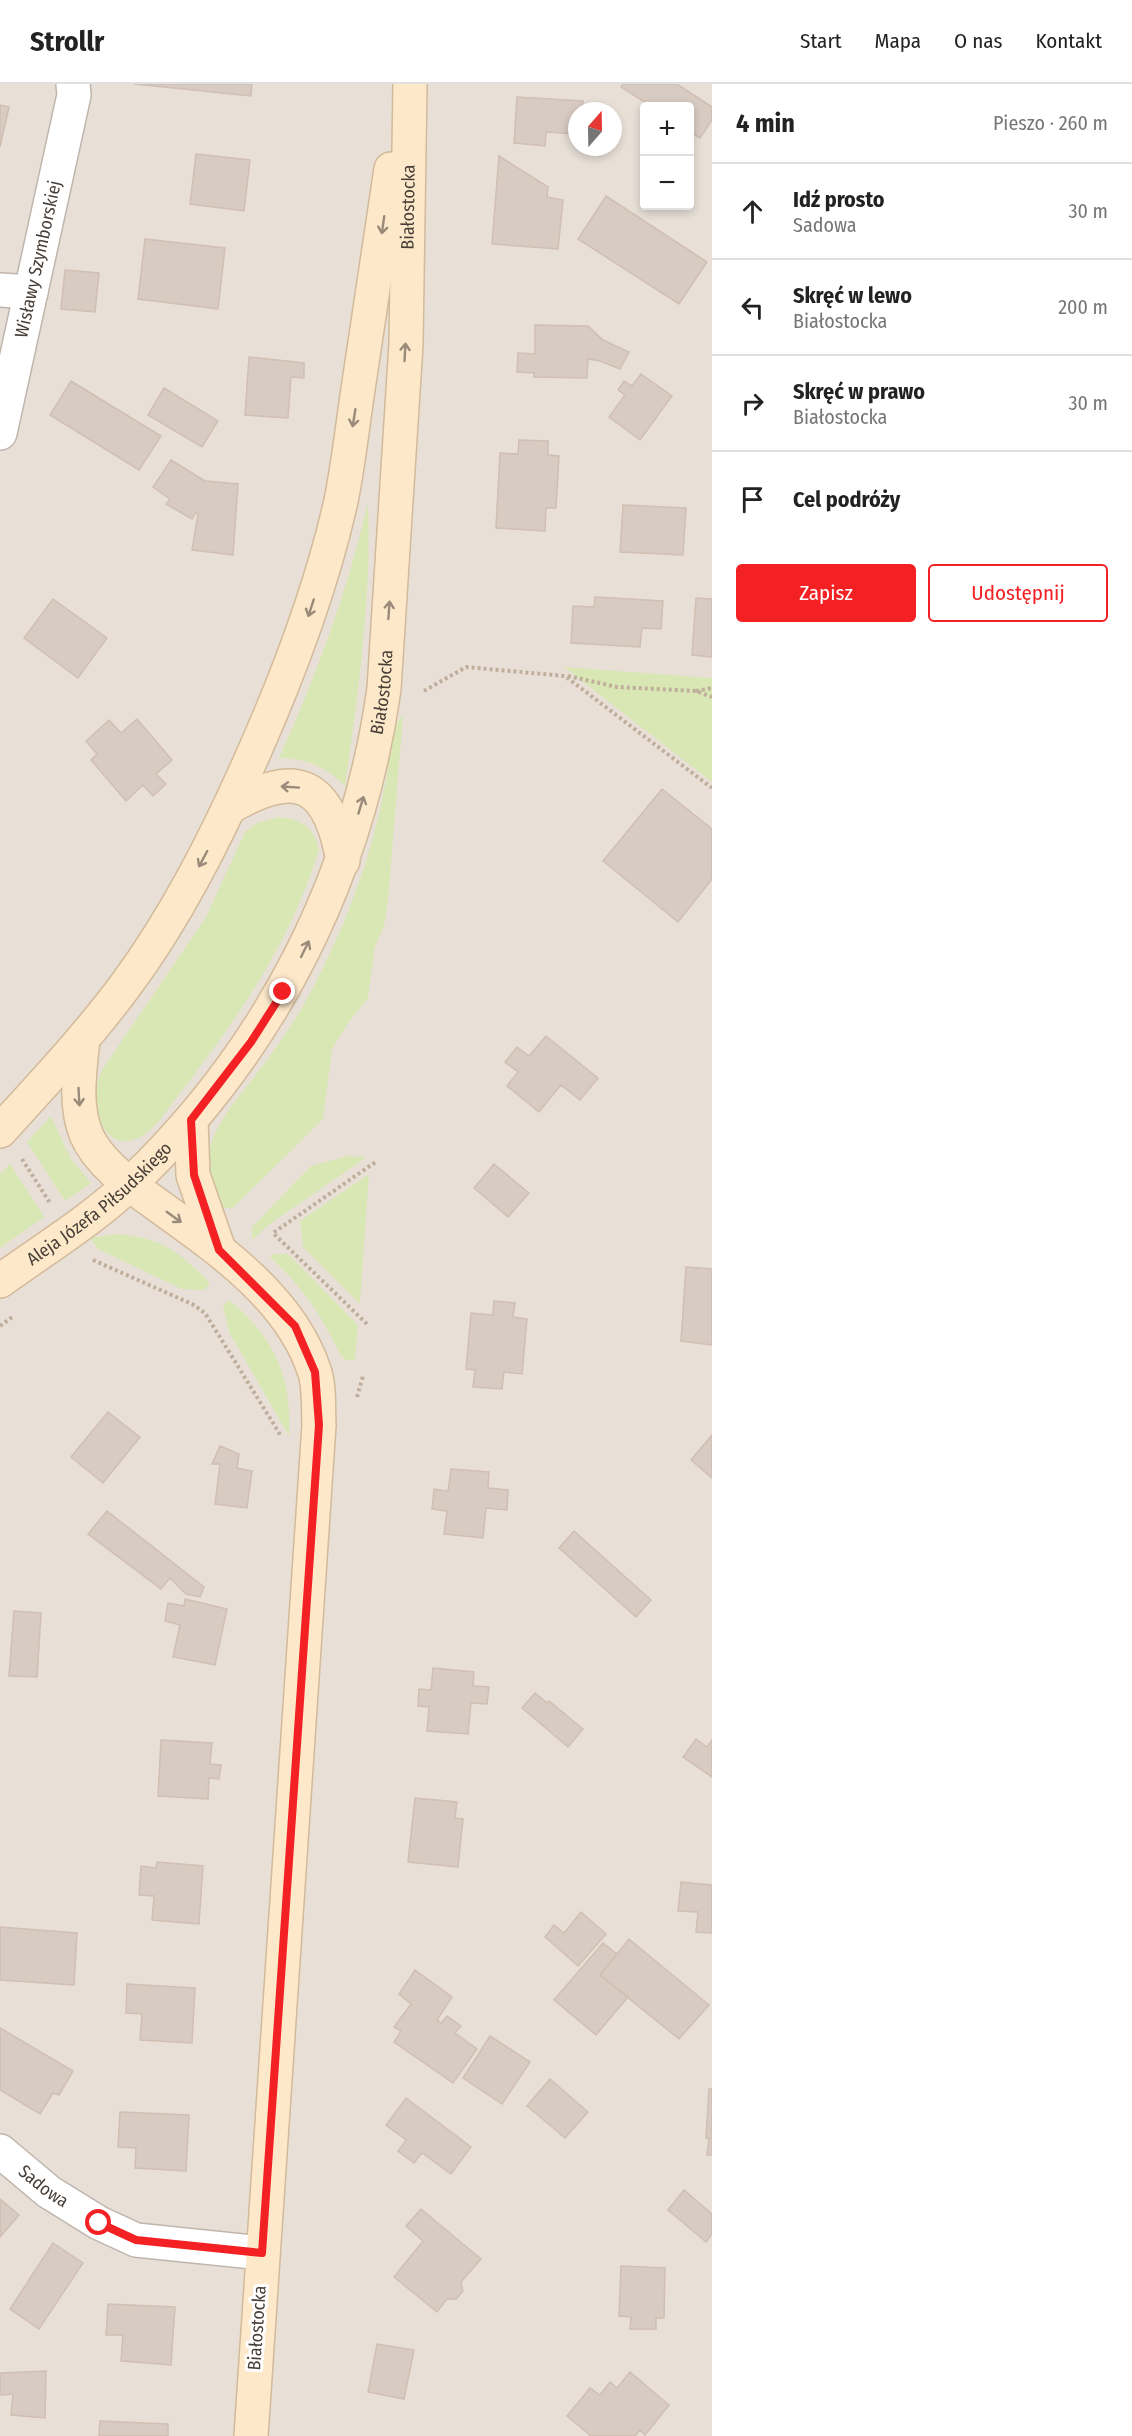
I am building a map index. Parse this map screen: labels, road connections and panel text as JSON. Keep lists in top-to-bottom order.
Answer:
{
  "streets": {
    "main road": ["Białostocka", "Aleja Józefa Piłsudskiego"],
    "street": ["Wisławy Szymborskiej", "Sadowa"]
  },
  "crossings": [
    ["Białostocka", "Aleja Józefa Piłsudskiego"],
    ["Białostocka", "Sadowa"]
  ],
  "north": "top",
  "page": {
    "header": "Strollr",
    "nav": [
      "Start",
      "Mapa",
      "O nas",
      "Kontakt"
    ],
    "heading": ["4 min", "Pieszo · 260 m"],
    "map_buttons": ["+", "−"],
    "list": [
      ["Idź prosto", "Sadowa", "30 m"],
      ["Skręć w lewo", "Białostocka", "200 m"],
      ["Skręć w prawo", "Białostocka", "30 m"],
      "Cel podróży"
    ],
    "buttons": ["Zapisz", "Udostępnij"]
  }
}
